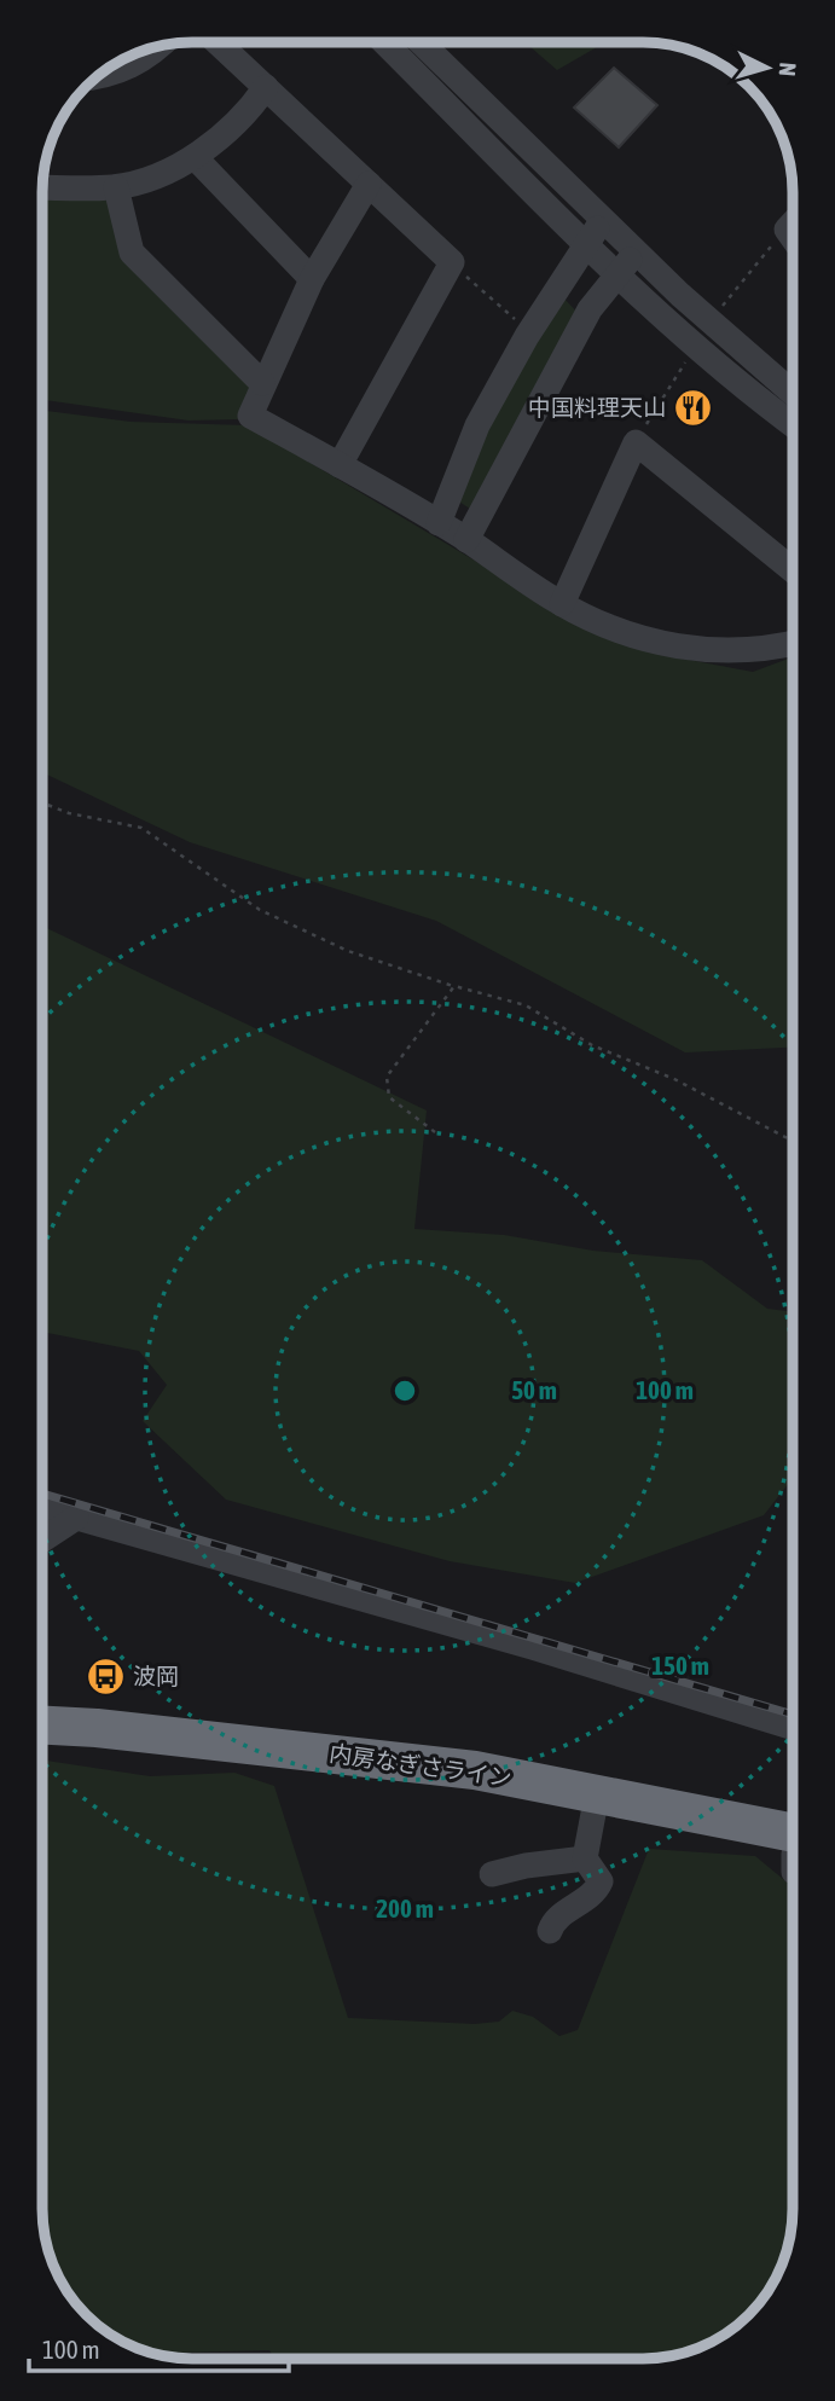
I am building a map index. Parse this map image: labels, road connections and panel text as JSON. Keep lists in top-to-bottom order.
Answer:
{
  "streets": {
    "highway": ["内房なぎさライン"]
  },
  "places": {
    "restaurant": ["中国料理天山"],
    "bus stop": ["波岡"]
  },
  "scale_bar": "100 m",
  "north": "right",
  "rings": [
    "50 m",
    "100 m",
    "150 m",
    "200 m"
  ]
}
